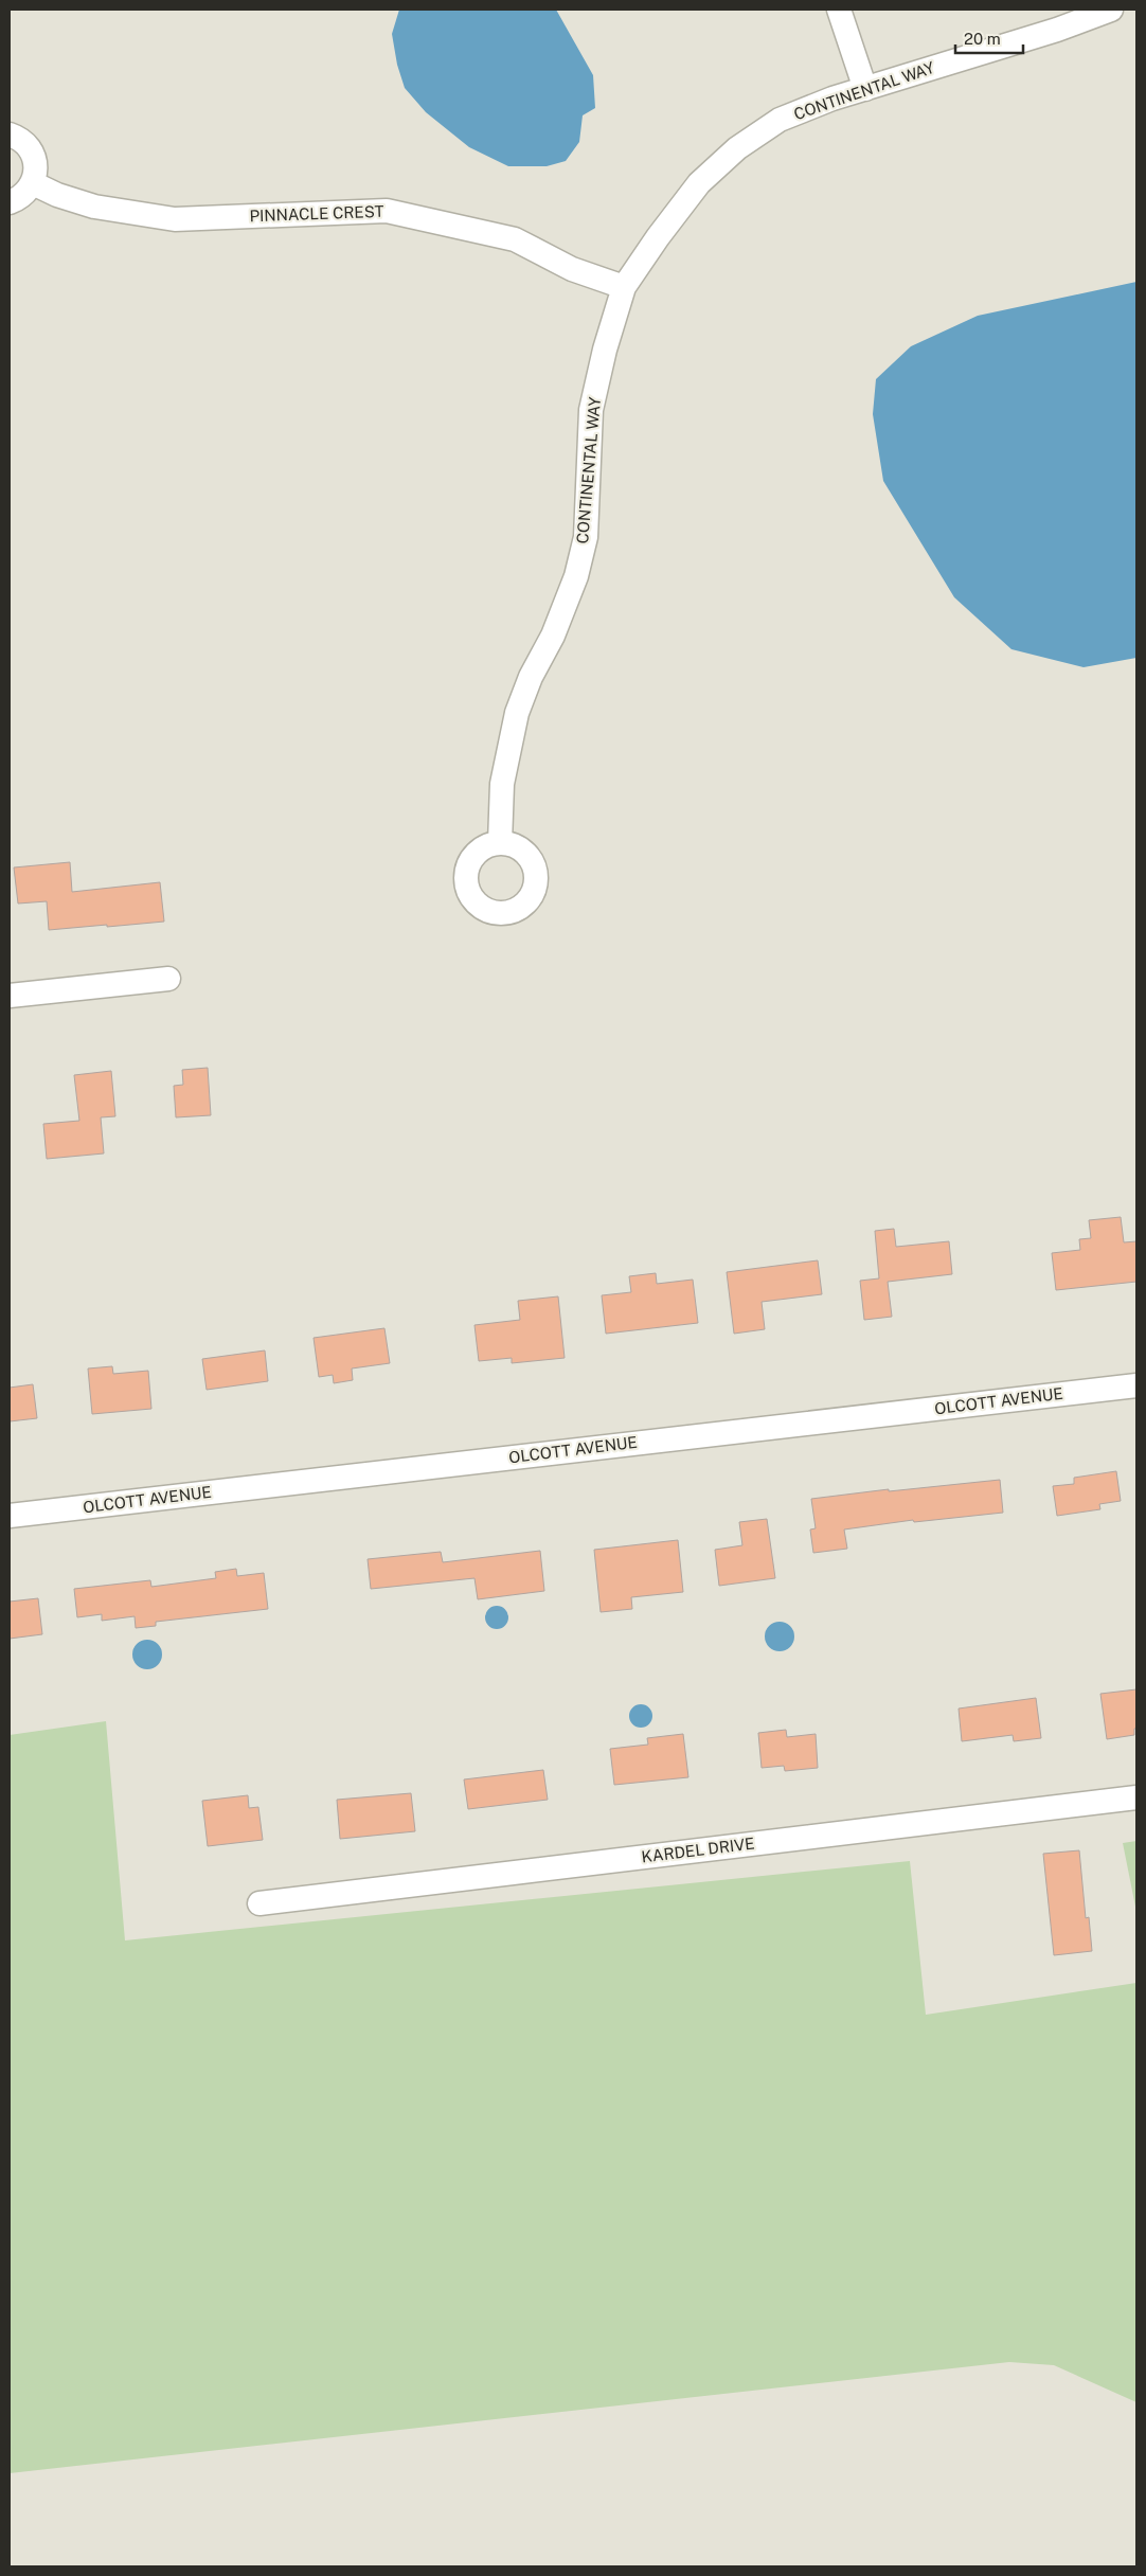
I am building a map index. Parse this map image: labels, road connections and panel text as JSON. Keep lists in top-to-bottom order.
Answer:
{
  "streets": {
    "street": [
      "CONTINENTAL WAY",
      "PINNACLE CREST",
      "OLCOTT AVENUE",
      "KARDEL DRIVE"
    ]
  },
  "crossings": [
    ["CONTINENTAL WAY", "PINNACLE CREST"]
  ],
  "scale_bar": "20 m"
}
